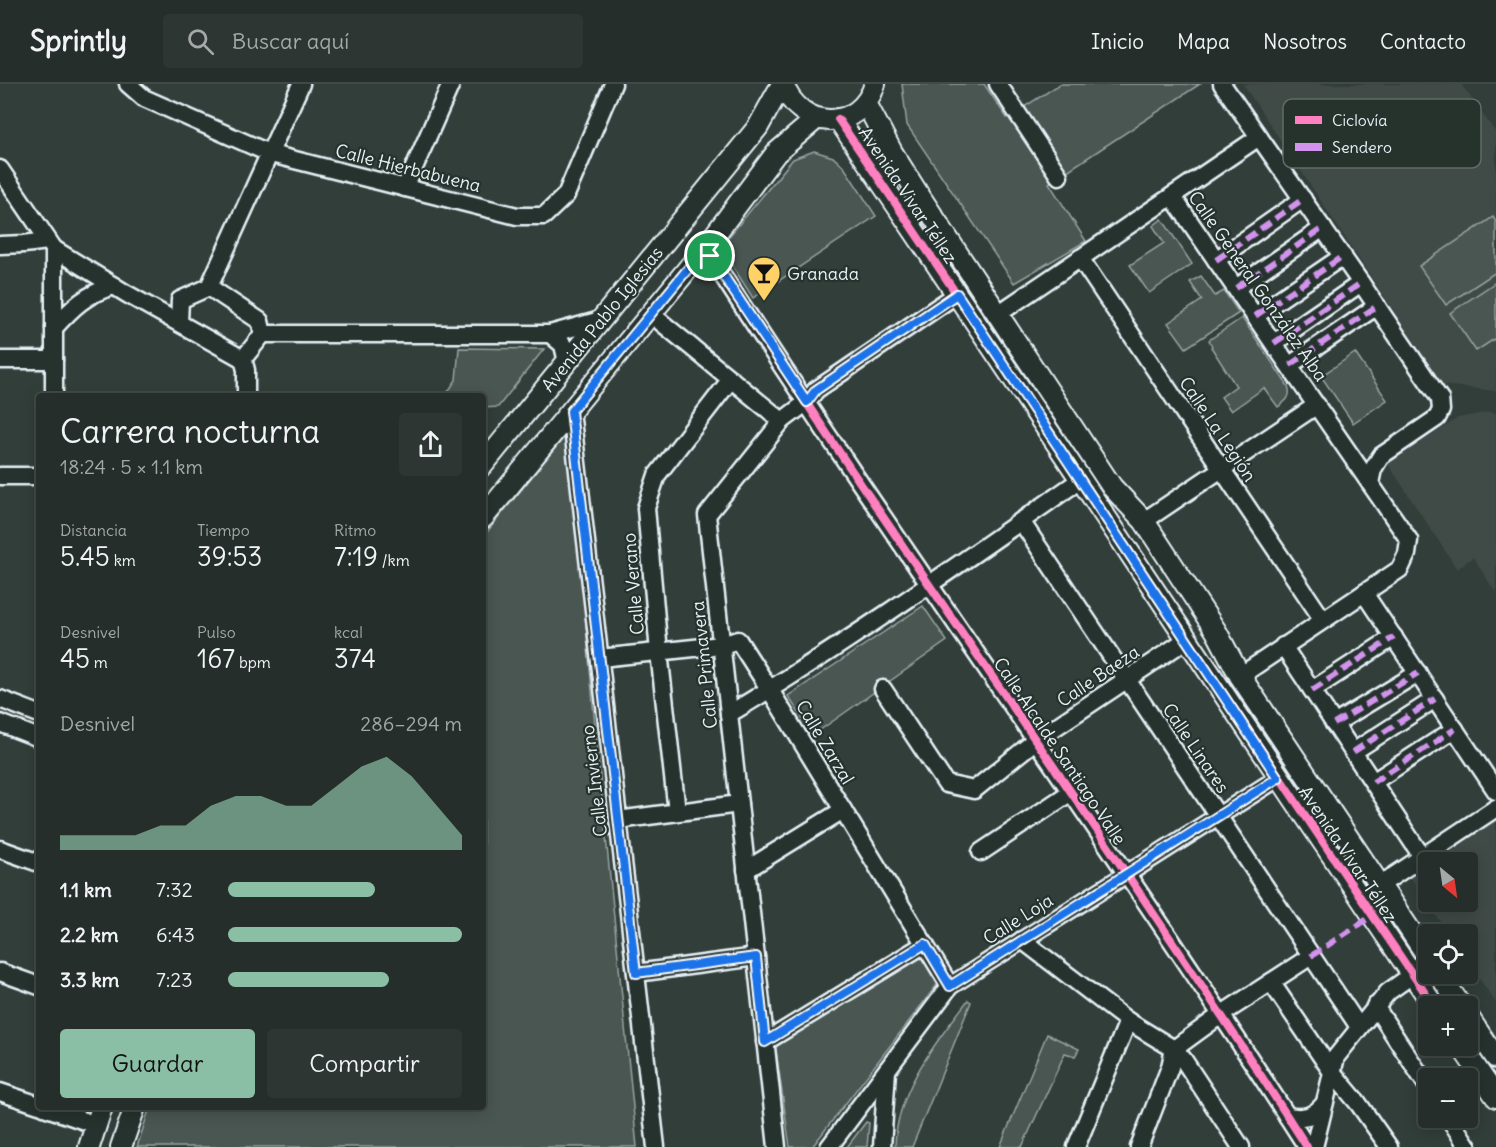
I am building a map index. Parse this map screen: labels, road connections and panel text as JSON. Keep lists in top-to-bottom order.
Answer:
{
  "streets": {
    "street": [
      "Calle Hierbabuena",
      "Avenida Vivar Téllez",
      "Calle General González Alba",
      "Avenida Pablo Iglesias",
      "Calle La Legión",
      "Calle Verano",
      "Calle Primavera",
      "Calle Baeza",
      "Calle Zarzal",
      "Calle Linares",
      "Calle Alcalde Santiago Valle",
      "Calle Invierno",
      "Calle Loja"
    ]
  },
  "crossings": [
    ["Avenida Vivar Téllez", "Calle General González Alba"],
    ["Avenida Vivar Téllez", "Calle Primavera"],
    ["Avenida Vivar Téllez", "Calle Baeza"],
    ["Avenida Vivar Téllez", "Calle Loja"],
    ["Calle General González Alba", "Calle La Legión"],
    ["Avenida Pablo Iglesias", "Calle Alcalde Santiago Valle"],
    ["Avenida Pablo Iglesias", "Calle Invierno"],
    ["Calle Verano", "Calle Zarzal"],
    ["Calle Primavera", "Calle Zarzal"],
    ["Calle Primavera", "Calle Alcalde Santiago Valle"],
    ["Calle Baeza", "Calle Linares"],
    ["Calle Baeza", "Calle Alcalde Santiago Valle"],
    ["Calle Zarzal", "Calle Invierno"],
    ["Calle Zarzal", "Calle Loja"],
    ["Calle Linares", "Calle Loja"],
    ["Calle Alcalde Santiago Valle", "Calle Loja"]
  ],
  "places": {
    "bar": ["Granada"]
  },
  "legend": ["Ciclovía", "Sendero"],
  "north": "bottom right",
  "page": {
    "header": "Sprintly",
    "search": "Buscar aquí",
    "nav": [
      "Inicio",
      "Mapa",
      "Nosotros",
      "Contacto"
    ],
    "heading": ["Carrera nocturna", "18:24 · 5 × 1.1 km"],
    "stats": [
      ["Distancia", "5.45 km"],
      ["Tiempo", "39:53"],
      ["Ritmo", "7:19 /km"],
      ["Desnivel", "45 m"],
      ["Pulso", "167 bpm"],
      ["kcal", "374"]
    ],
    "chart": ["Desnivel", "286–294 m"],
    "map_buttons": ["+", "−"],
    "list": [
      {
        "name": "1.1 km",
        "note": "7:32"
      },
      {
        "name": "2.2 km",
        "note": "6:43"
      },
      {
        "name": "3.3 km",
        "note": "7:23"
      }
    ],
    "buttons": ["Guardar", "Compartir"]
  }
}
